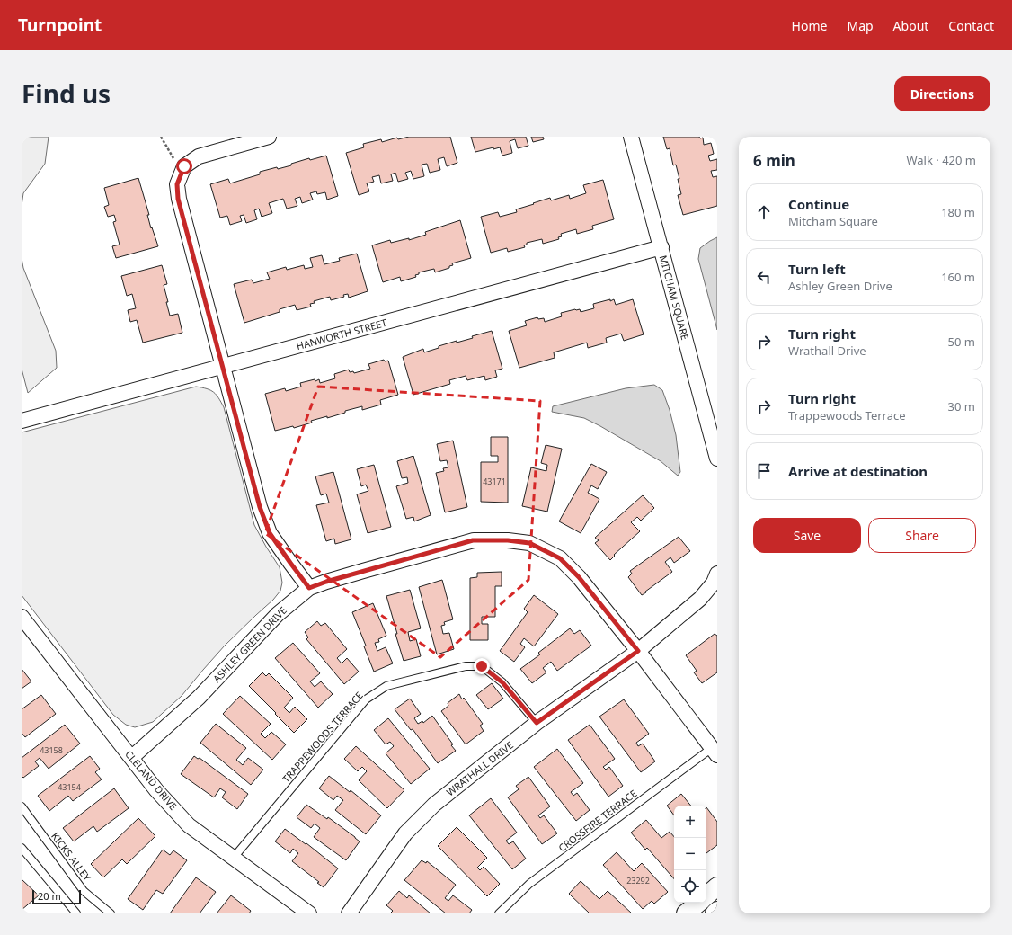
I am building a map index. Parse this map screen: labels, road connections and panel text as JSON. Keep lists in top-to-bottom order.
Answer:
{
  "streets": {
    "street": [
      "MITCHAM SQUARE",
      "HANWORTH STREET",
      "ASHLEY GREEN DRIVE",
      "WRATHALL DRIVE",
      "CLELAND DRIVE"
    ],
    "lane": ["TRAPPEWOODS TERRACE", "CROSSFIRE TERRACE", "KICKS ALLEY"]
  },
  "crossings": [
    ["MITCHAM SQUARE", "HANWORTH STREET"],
    ["ASHLEY GREEN DRIVE", "WRATHALL DRIVE"],
    ["ASHLEY GREEN DRIVE", "CLELAND DRIVE"],
    ["ASHLEY GREEN DRIVE", "CROSSFIRE TERRACE"],
    ["TRAPPEWOODS TERRACE", "WRATHALL DRIVE"],
    ["TRAPPEWOODS TERRACE", "CLELAND DRIVE"]
  ],
  "house_numbers": [
    "43171",
    "43158",
    "43154",
    "23292"
  ],
  "scale_bar": "20 m",
  "page": {
    "header": "Turnpoint",
    "nav": [
      "Home",
      "Map",
      "About",
      "Contact"
    ],
    "title": "Find us",
    "buttons": [
      "Directions",
      ["Save", "Share"]
    ],
    "heading": ["6 min", "Walk · 420 m"],
    "list": [
      ["Continue", "Mitcham Square", "180 m"],
      ["Turn left", "Ashley Green Drive", "160 m"],
      ["Turn right", "Wrathall Drive", "50 m"],
      ["Turn right", "Trappewoods Terrace", "30 m"],
      "Arrive at destination"
    ],
    "map_buttons": ["+", "−"],
    "scale": "20 m"
  }
}
